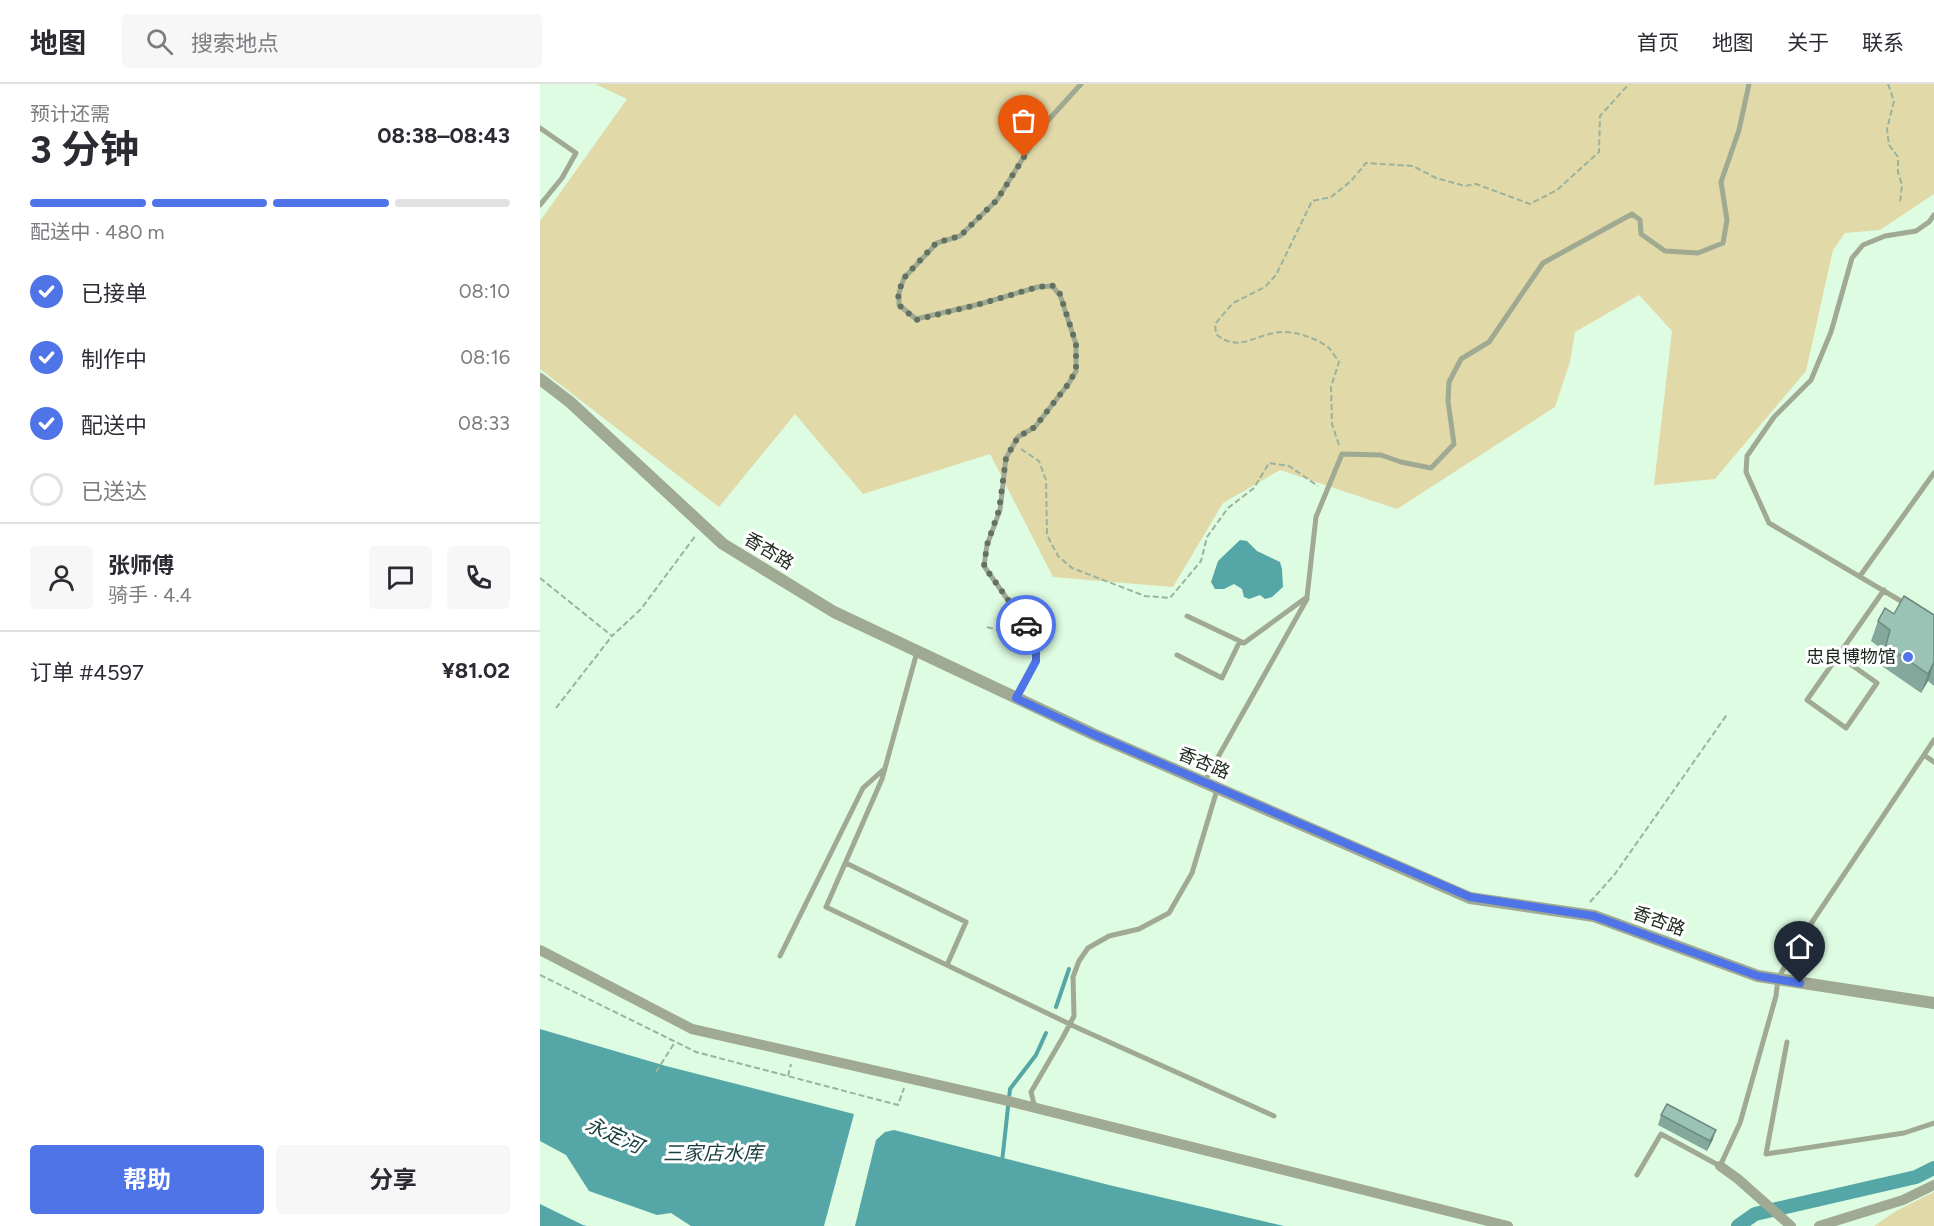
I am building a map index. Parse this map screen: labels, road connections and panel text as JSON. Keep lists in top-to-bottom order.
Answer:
{
  "streets": {
    "street": ["香杏路"]
  },
  "water": ["永定河", "三家店水库"],
  "places": ["忠良博物馆"],
  "page": {
    "header": "地图",
    "search": "搜索地点",
    "nav": [
      "首页",
      "地图",
      "关于",
      "联系"
    ],
    "heading": ["3 分钟", "预计还需", "08:38–08:43"],
    "panel": [
      "张师傅",
      "骑手 · 4.4",
      "订单 #4597",
      "¥81.02"
    ],
    "bar": "配送中 · 480 m",
    "list": [
      ["已接单", "08:10"],
      ["制作中", "08:16"],
      ["配送中", "08:33"],
      "已送达"
    ],
    "buttons": ["帮助", "分享"]
  }
}
